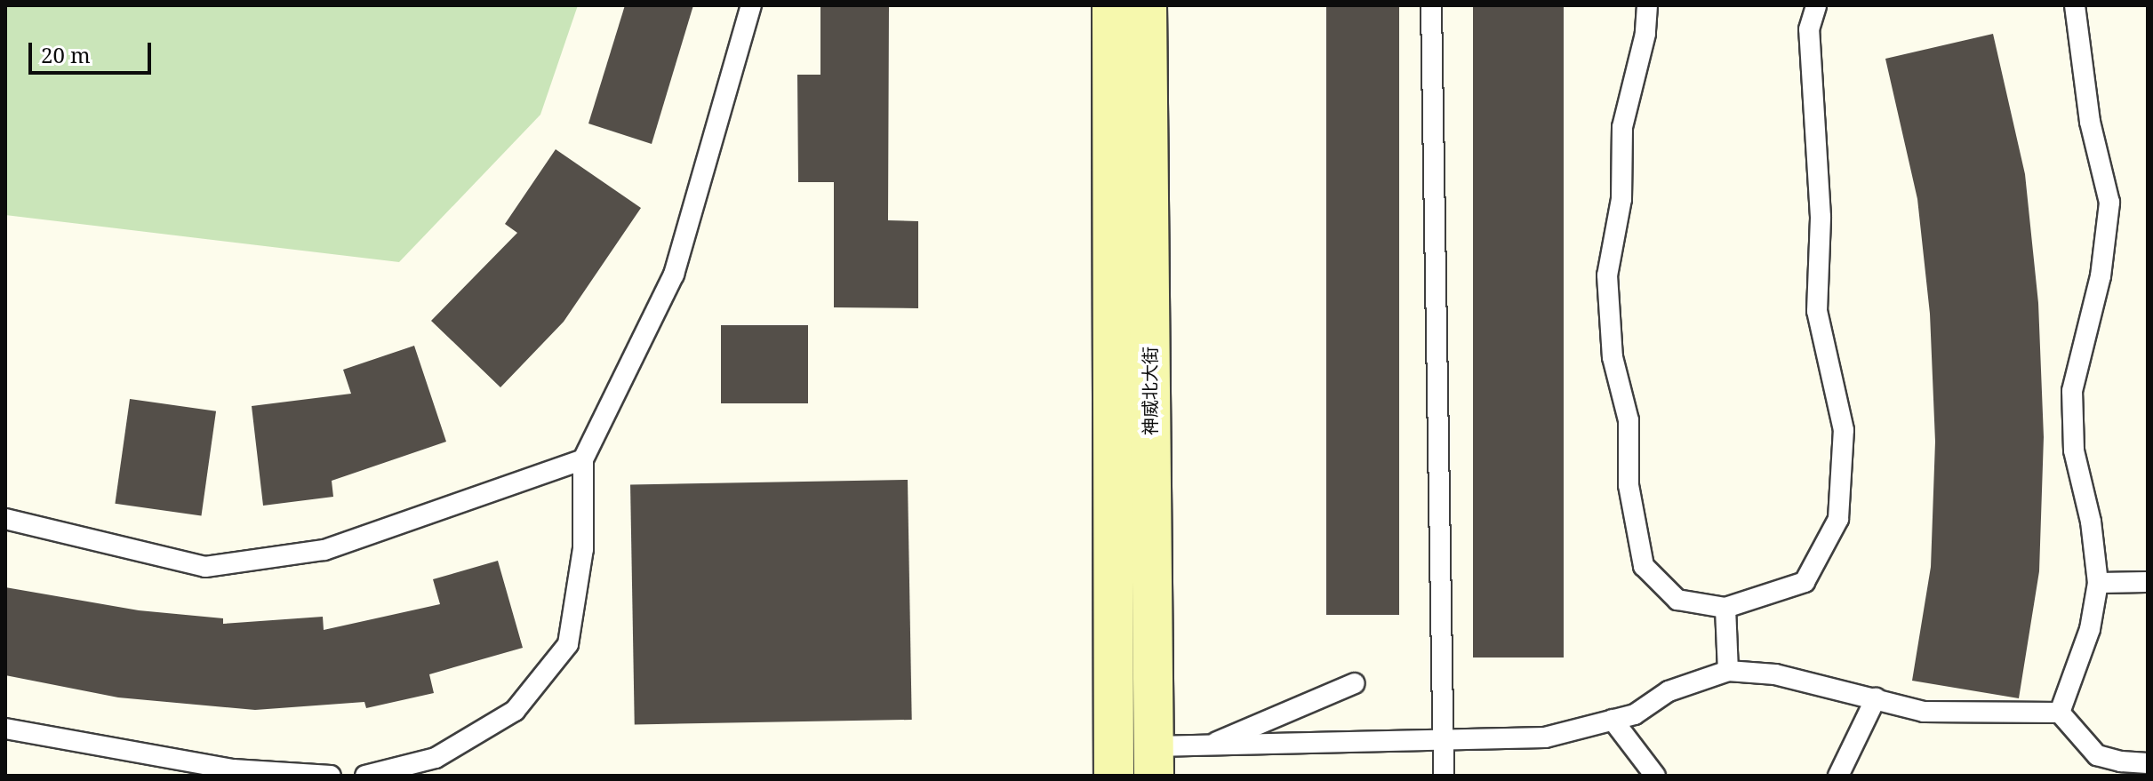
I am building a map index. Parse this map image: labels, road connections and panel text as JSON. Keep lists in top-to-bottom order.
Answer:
{
  "streets": {
    "street": ["神威北大街"]
  },
  "scale_bar": "20 m"
}
